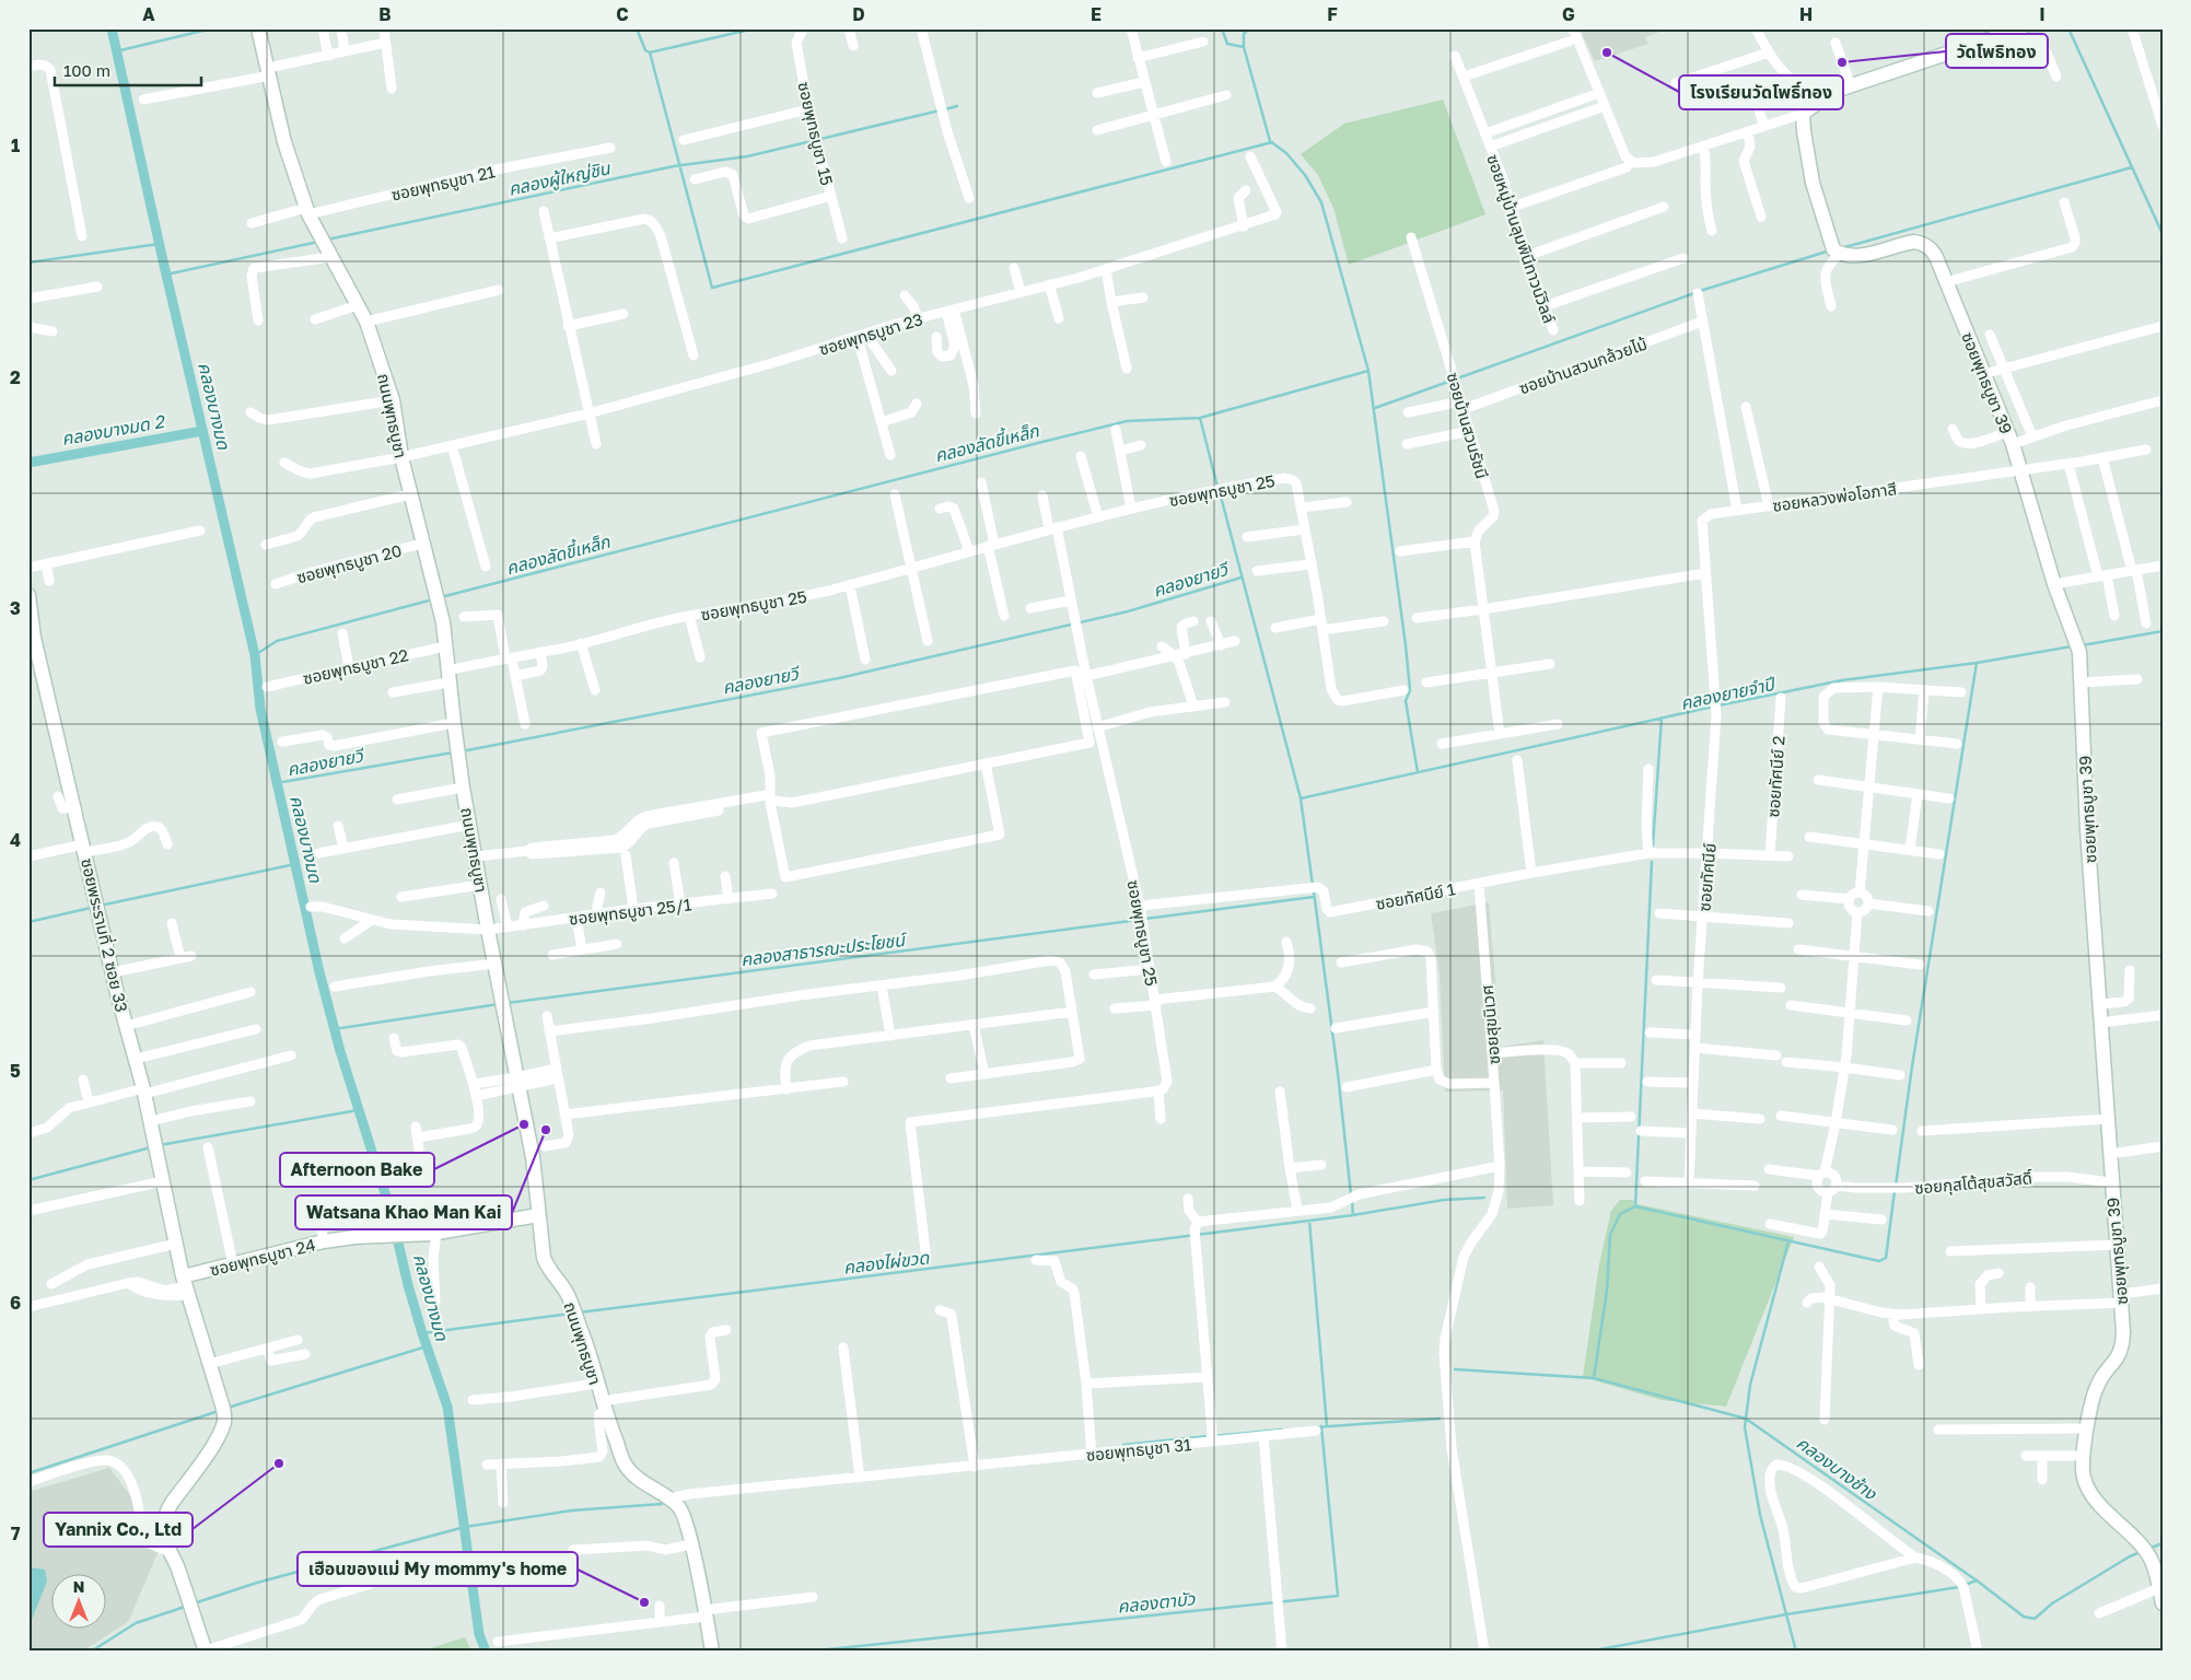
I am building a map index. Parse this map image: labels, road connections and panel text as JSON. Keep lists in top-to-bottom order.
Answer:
{
  "streets": {
    "street": [
      "ซอยพุทธบูชา 15",
      "ซอยพุทธบูชา 21",
      "ซอยหมู่บ้านลุมพินีทาวน์วิลล์",
      "ซอยพุทธบูชา 23",
      "ซอยบ้านสวนกล้วยไม้",
      "ซอยพุทธบูชา 39",
      "ถนนพุทธบูชา",
      "ซอยบ้านสวนรัชนี",
      "ซอยพุทธบูชา 25",
      "ซอยหลวงพ่อโอภาสี",
      "ซอยพุทธบูชา 20",
      "ซอยพุทธบูชา 22",
      "ซอยทัศนีย์ 2",
      "ซอยทัศนีย์",
      "ซอยทัศนีย์ 1",
      "ซอยพุทธบูชา 25/1",
      "ซอยพระรามที่ 2 ซอย 33",
      "ซอยสุขนิเวศ",
      "ซอยกุสโต้สุขสวัสดิ์",
      "ซอยพุทธบูชา 24",
      "ซอยพุทธบูชา 31"
    ]
  },
  "crossings": [
    ["ซอยพุทธบูชา 21", "ถนนพุทธบูชา"],
    ["ซอยพุทธบูชา 23", "ถนนพุทธบูชา"],
    ["ซอยบ้านสวนกล้วยไม้", "ซอยบ้านสวนรัชนี"],
    ["ซอยพุทธบูชา 39", "ซอยหลวงพ่อโอภาสี"],
    ["ซอยพุทธบูชา 39", "ซอยกุสโต้สุขสวัสดิ์"],
    ["ถนนพุทธบูชา", "ซอยพุทธบูชา 25"],
    ["ถนนพุทธบูชา", "ซอยพุทธบูชา 20"],
    ["ถนนพุทธบูชา", "ซอยพุทธบูชา 22"],
    ["ถนนพุทธบูชา", "ซอยพุทธบูชา 25/1"],
    ["ถนนพุทธบูชา", "ซอยพุทธบูชา 24"],
    ["ถนนพุทธบูชา", "ซอยพุทธบูชา 31"],
    ["ซอยพุทธบูชา 25", "ซอยทัศนีย์ 1"],
    ["ซอยหลวงพ่อโอภาสี", "ซอยทัศนีย์"],
    ["ซอยทัศนีย์", "ซอยทัศนีย์ 1"],
    ["ซอยทัศนีย์ 1", "ซอยสุขนิเวศ"],
    ["ซอยพระรามที่ 2 ซอย 33", "ซอยพุทธบูชา 24"]
  ],
  "water": [
    "คลองผู้ใหญ่ชิน",
    "คลองบางมด",
    "คลองบางมด 2",
    "คลองลัดขี้เหล็ก",
    "คลองยายวี",
    "คลองยายจำปี",
    "คลองสาธารณะประโยชน์",
    "คลองไผ่ขวด",
    "คลองบางช้าง",
    "คลองตาบัว"
  ],
  "places": [
    "โรงเรียนวัดโพธิ์ทอง",
    "วัดโพธิทอง",
    "Afternoon Bake",
    "Watsana Khao Man Kai",
    "Yannix Co., Ltd",
    "เฮือนของแม่ My mommy's home"
  ],
  "scale_bar": "100 m",
  "north": "top",
  "grid": {
    "columns": [
      "A",
      "B",
      "C",
      "D",
      "E",
      "F",
      "G",
      "H",
      "I"
    ],
    "rows": [
      "1",
      "2",
      "3",
      "4",
      "5",
      "6",
      "7"
    ]
  }
}
